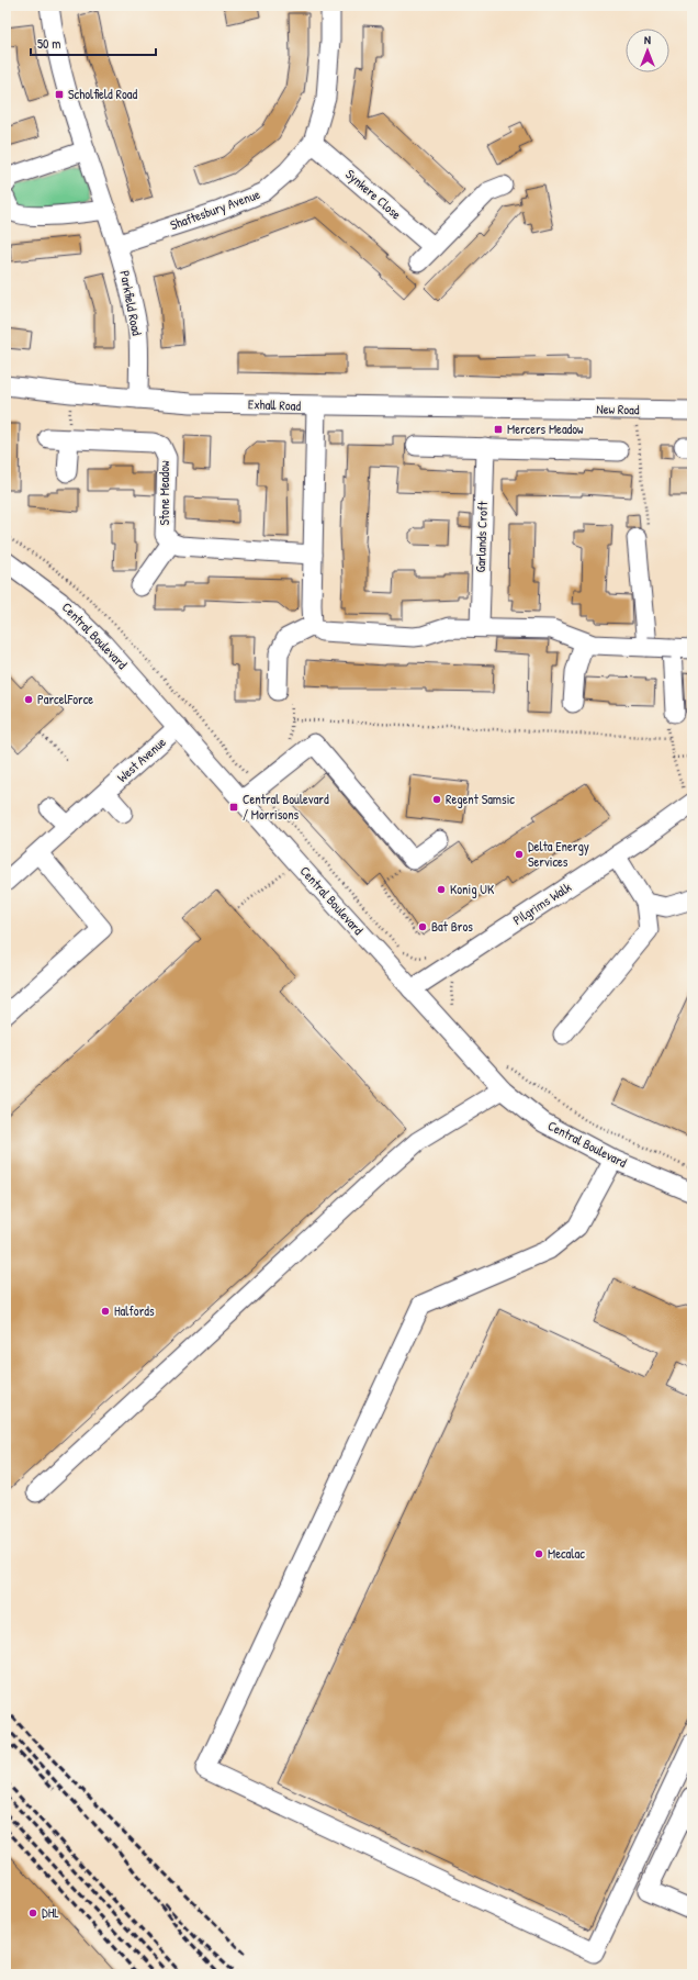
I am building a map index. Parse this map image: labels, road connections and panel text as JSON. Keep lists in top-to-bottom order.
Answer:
{
  "streets": {
    "street": [
      "Synkere Close",
      "Shaftesbury Avenue",
      "Parkfield Road",
      "Exhall Road",
      "New Road",
      "Stone Meadow",
      "Garlands Croft",
      "Central Boulevard",
      "West Avenue",
      "Pilgrims Walk"
    ]
  },
  "crossings": [
    ["Synkere Close", "Shaftesbury Avenue"],
    ["Shaftesbury Avenue", "Parkfield Road"],
    ["Parkfield Road", "Exhall Road"],
    ["Exhall Road", "New Road"],
    ["Central Boulevard", "West Avenue"],
    ["Central Boulevard", "Pilgrims Walk"]
  ],
  "places": {
    "transit": ["Scholfield Road", "Mercers Meadow", "Central Boulevard / Morrisons"],
    "other": [
      "ParcelForce",
      "Regent Samsic",
      "Delta Energy Services",
      "Konig UK",
      "Bat Bros",
      "Halfords",
      "Mecalac",
      "DHL"
    ]
  },
  "scale_bar": "50 m",
  "north": "top"
}
